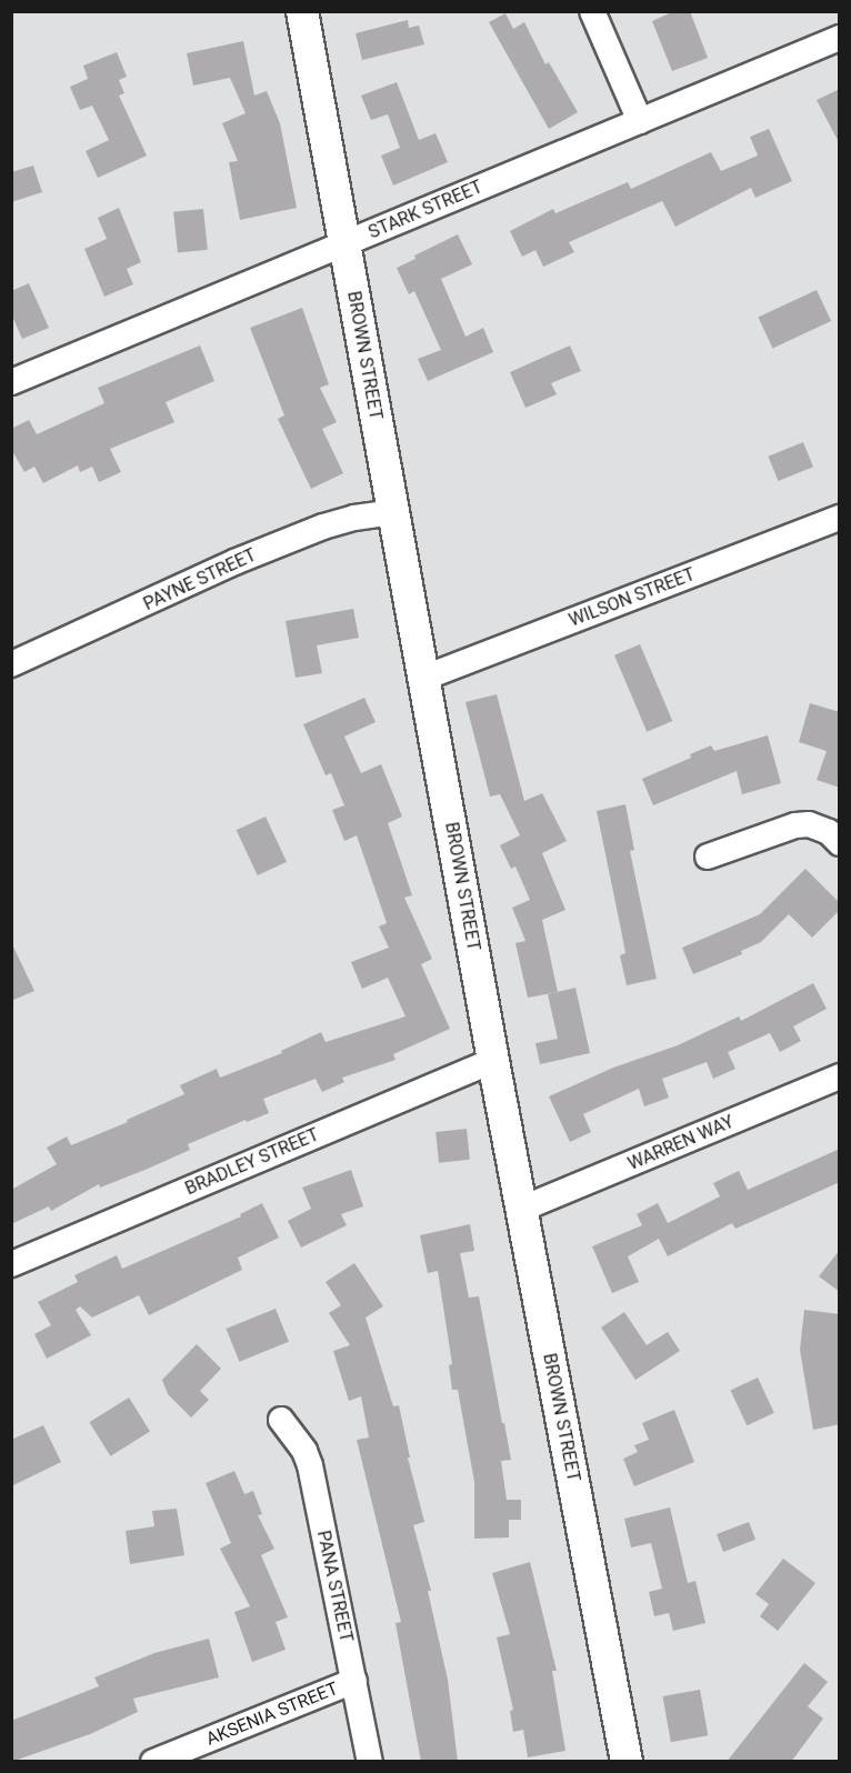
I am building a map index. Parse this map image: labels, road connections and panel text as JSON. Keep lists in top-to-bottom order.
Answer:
{
  "streets": {
    "street": [
      "STARK STREET",
      "BROWN STREET",
      "PAYNE STREET",
      "WILSON STREET",
      "WARREN WAY",
      "BRADLEY STREET",
      "PANA STREET",
      "AKSENIA STREET"
    ]
  },
  "crossings": [
    ["STARK STREET", "BROWN STREET"],
    ["BROWN STREET", "PAYNE STREET"],
    ["BROWN STREET", "WILSON STREET"],
    ["BROWN STREET", "WARREN WAY"],
    ["BROWN STREET", "BRADLEY STREET"],
    ["PANA STREET", "AKSENIA STREET"]
  ]
}
